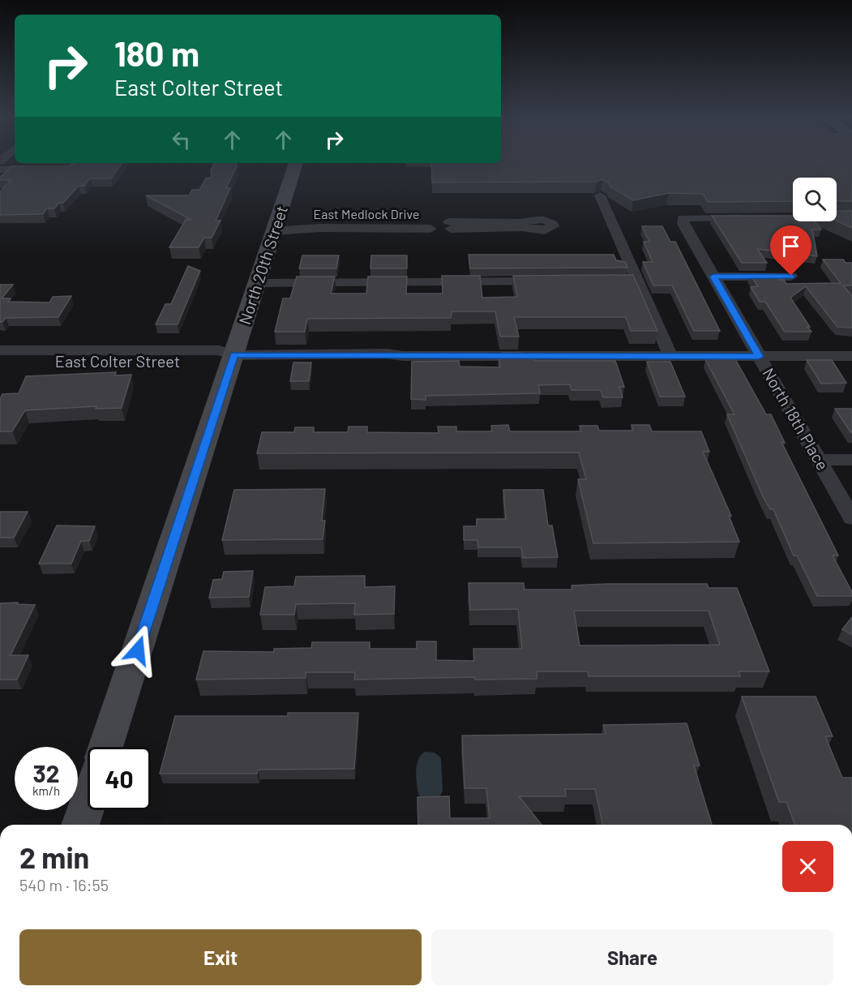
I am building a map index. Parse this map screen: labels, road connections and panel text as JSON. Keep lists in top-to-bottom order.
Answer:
{
  "streets": {
    "street": [
      "East Medlock Drive",
      "North 20th Street",
      "East Colter Street",
      "North 18th Place"
    ]
  },
  "crossings": [
    ["East Medlock Drive", "North 20th Street"],
    ["North 20th Street", "East Colter Street"],
    ["East Colter Street", "North 18th Place"]
  ],
  "page": {
    "turn": ["180 m", "East Colter Street"],
    "speed": "32 km/h",
    "limit": "40",
    "heading": ["2 min", "540 m · 16:55"],
    "buttons": ["Exit", "Share"]
  }
}
